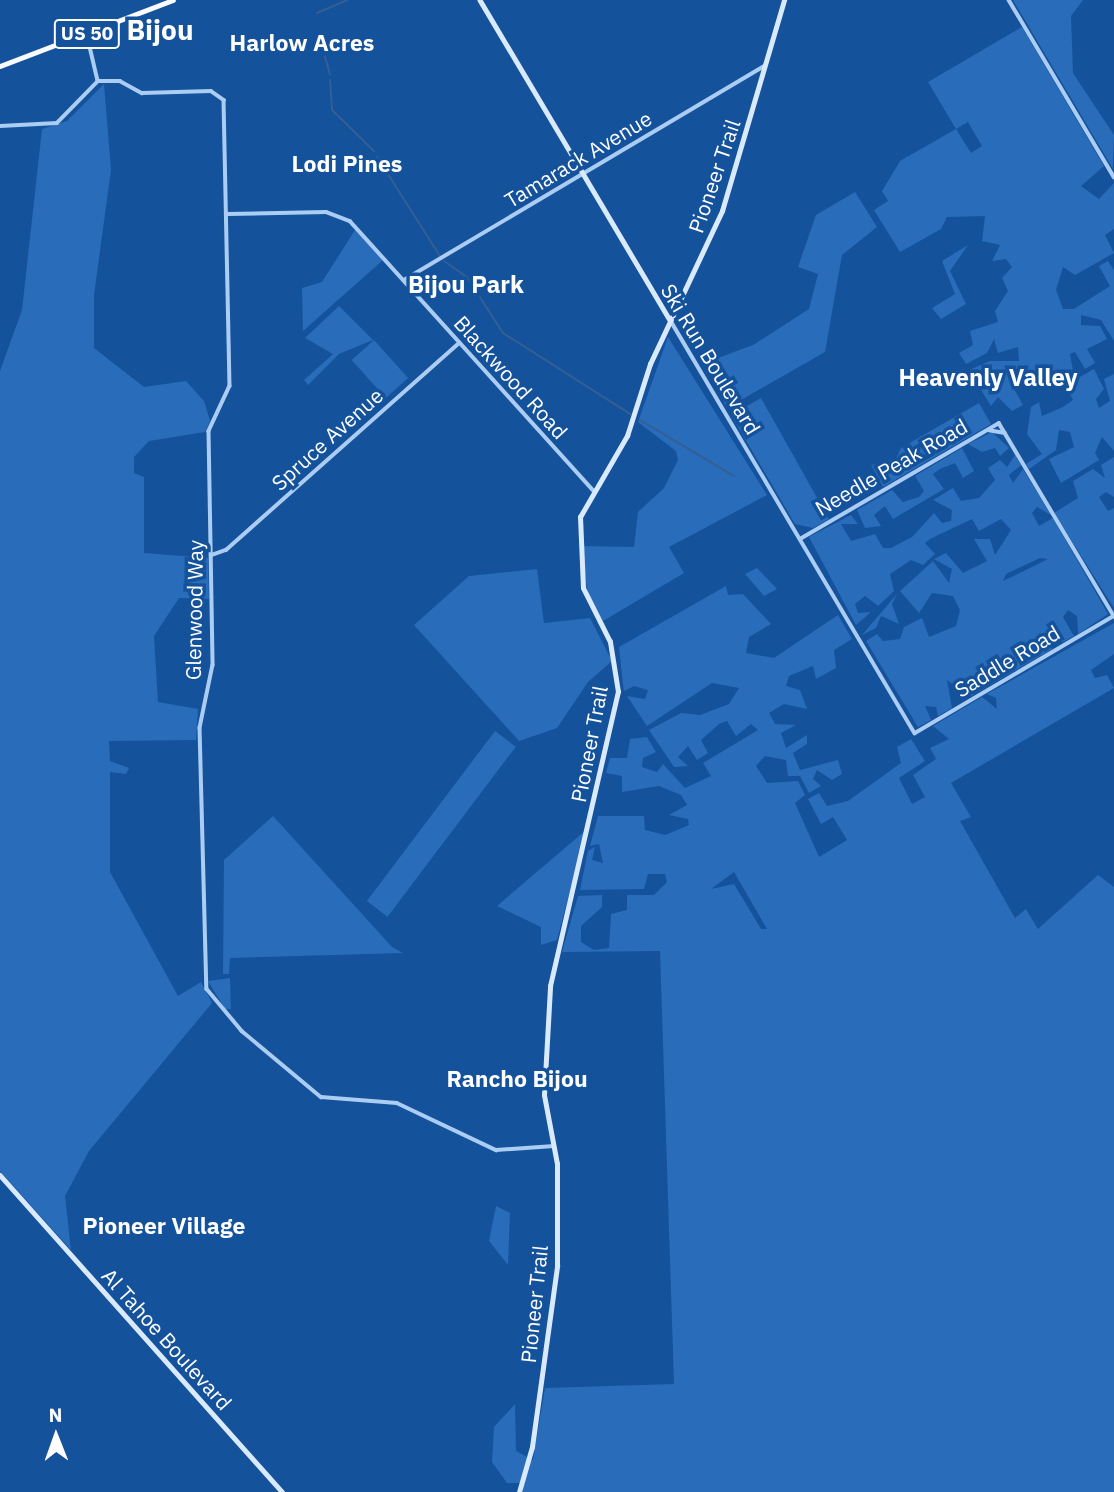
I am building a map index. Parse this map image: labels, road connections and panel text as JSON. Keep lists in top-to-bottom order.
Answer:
{
  "streets": {
    "highway": ["US 50"],
    "main road": ["Pioneer Trail", "Ski Run Boulevard", "Al Tahoe Boulevard"],
    "street": [
      "Tamarack Avenue",
      "Blackwood Road",
      "Spruce Avenue",
      "Needle Peak Road",
      "Glenwood Way",
      "Saddle Road"
    ]
  },
  "crossings": [
    ["Tamarack Avenue", "Pioneer Trail"],
    ["Tamarack Avenue", "Ski Run Boulevard"],
    ["Tamarack Avenue", "Blackwood Road"],
    ["Pioneer Trail", "Ski Run Boulevard"],
    ["Pioneer Trail", "Blackwood Road"],
    ["Pioneer Trail", "Glenwood Way"],
    ["Ski Run Boulevard", "Needle Peak Road"],
    ["Ski Run Boulevard", "Saddle Road"],
    ["Blackwood Road", "Spruce Avenue"],
    ["Blackwood Road", "Glenwood Way"],
    ["Spruce Avenue", "Glenwood Way"]
  ],
  "districts": [
    "Bijou",
    "Harlow Acres",
    "Lodi Pines",
    "Bijou Park",
    "Heavenly Valley",
    "Rancho Bijou",
    "Pioneer Village"
  ],
  "north": "top"
}
